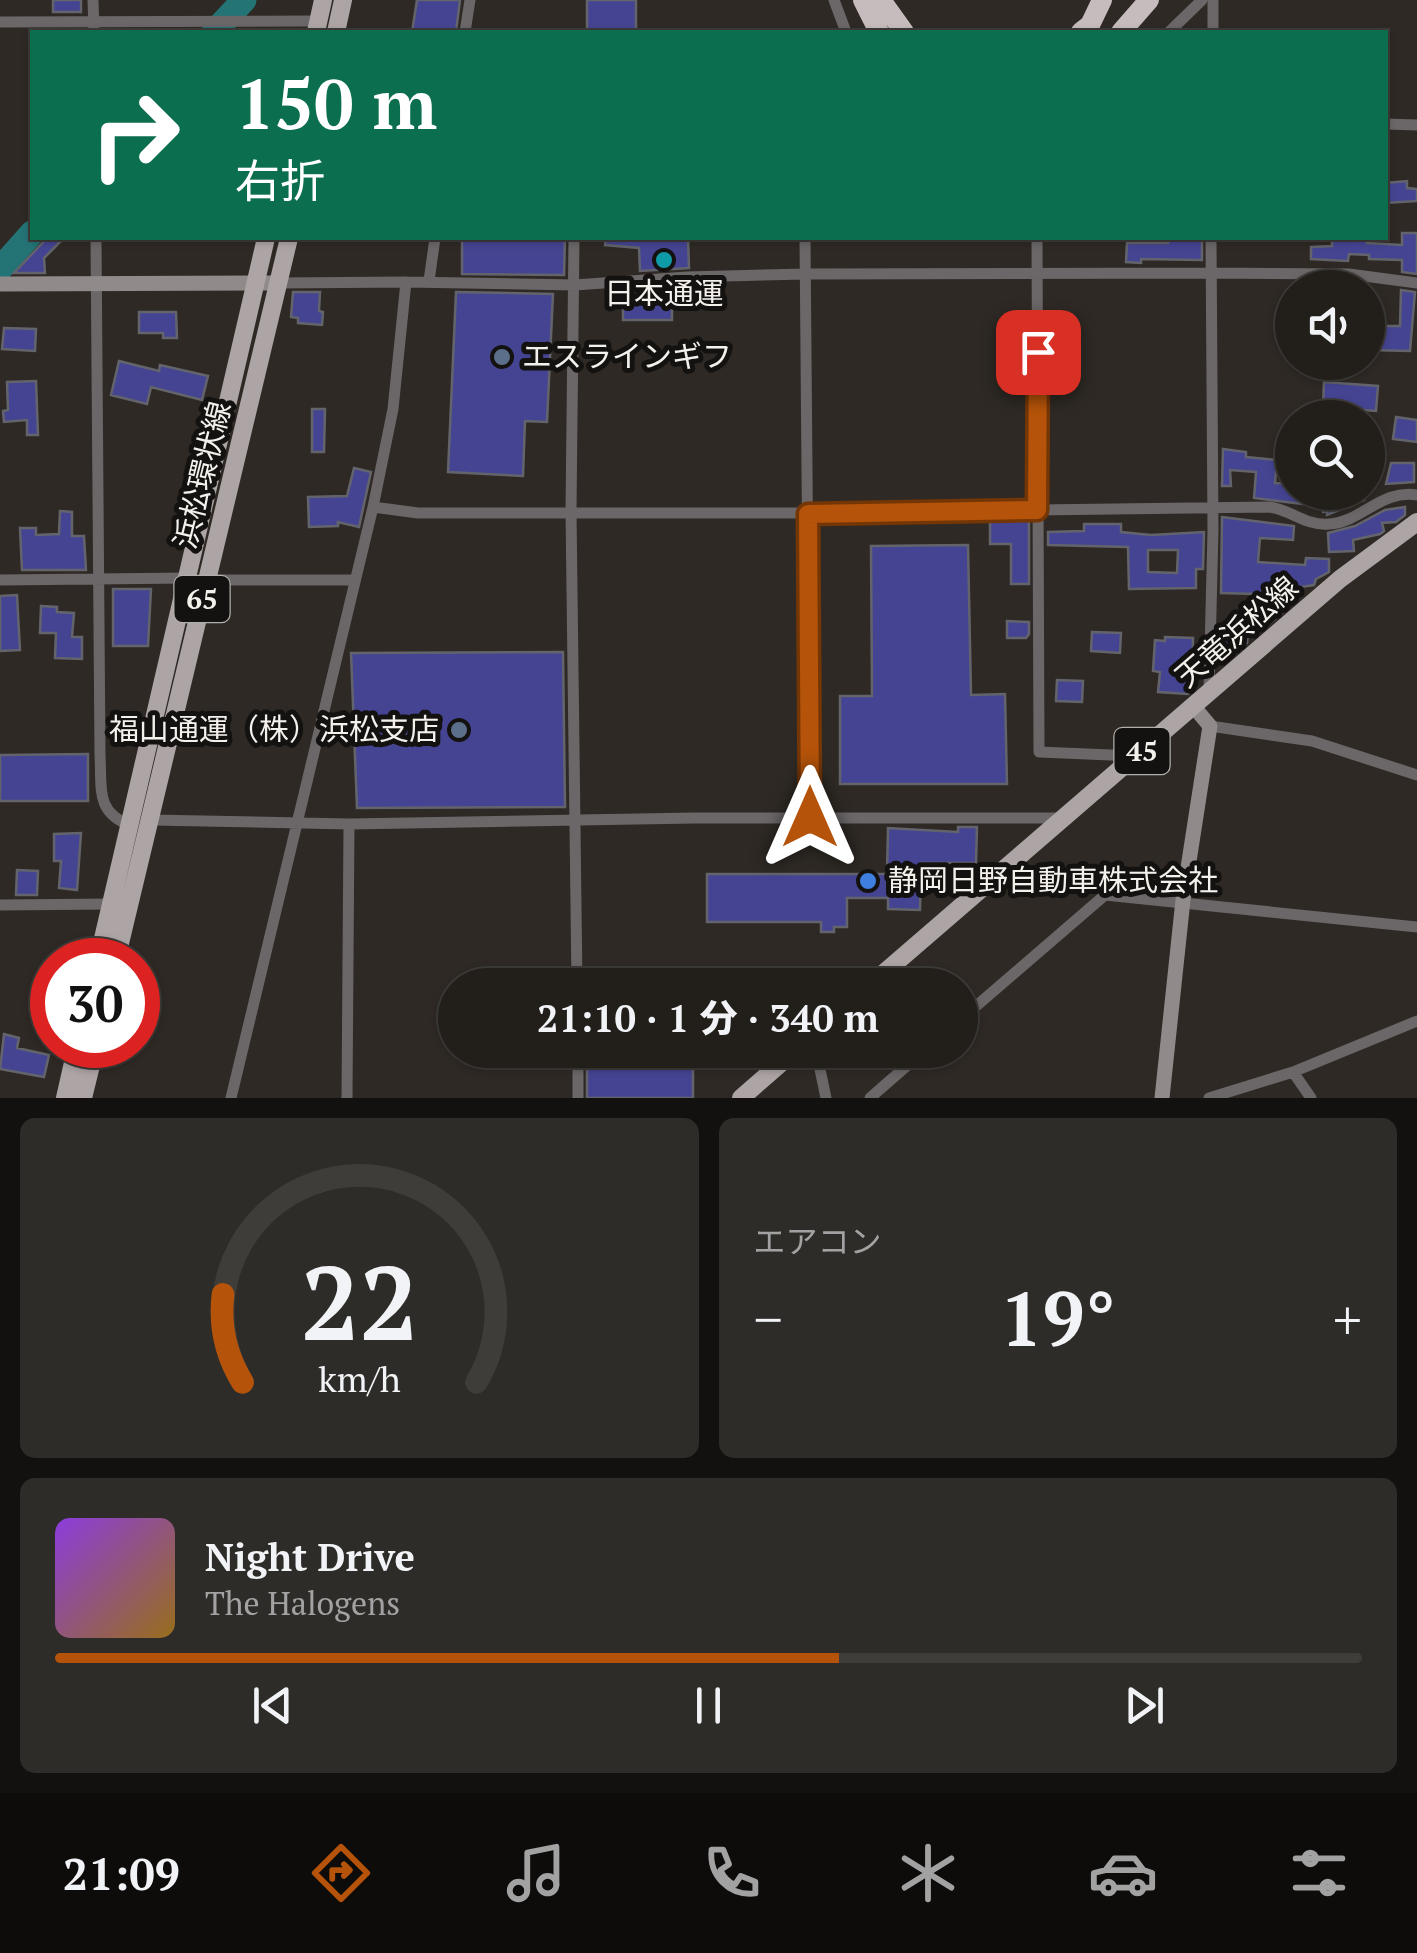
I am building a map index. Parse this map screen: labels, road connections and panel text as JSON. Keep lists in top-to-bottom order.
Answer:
{
  "streets": {
    "main road": [
      "浜松環状線",
      "65",
      "天竜浜松線",
      "45"
    ]
  },
  "places": [
    "日本通運",
    "エスラインギフ",
    "福山通運（株）浜松支店",
    "静岡日野自動車株式会社"
  ],
  "page": {
    "turn": ["150 m", "右折"],
    "limit": "30",
    "trip": "21:10 · 1 分 · 340 m",
    "tile": "エアコン",
    "heat": ["−", "19°", "+"],
    "song": ["Night Drive", "The Halogens"],
    "tabs": "21:09",
    "gauge": ["22", "km/h"]
  }
}
